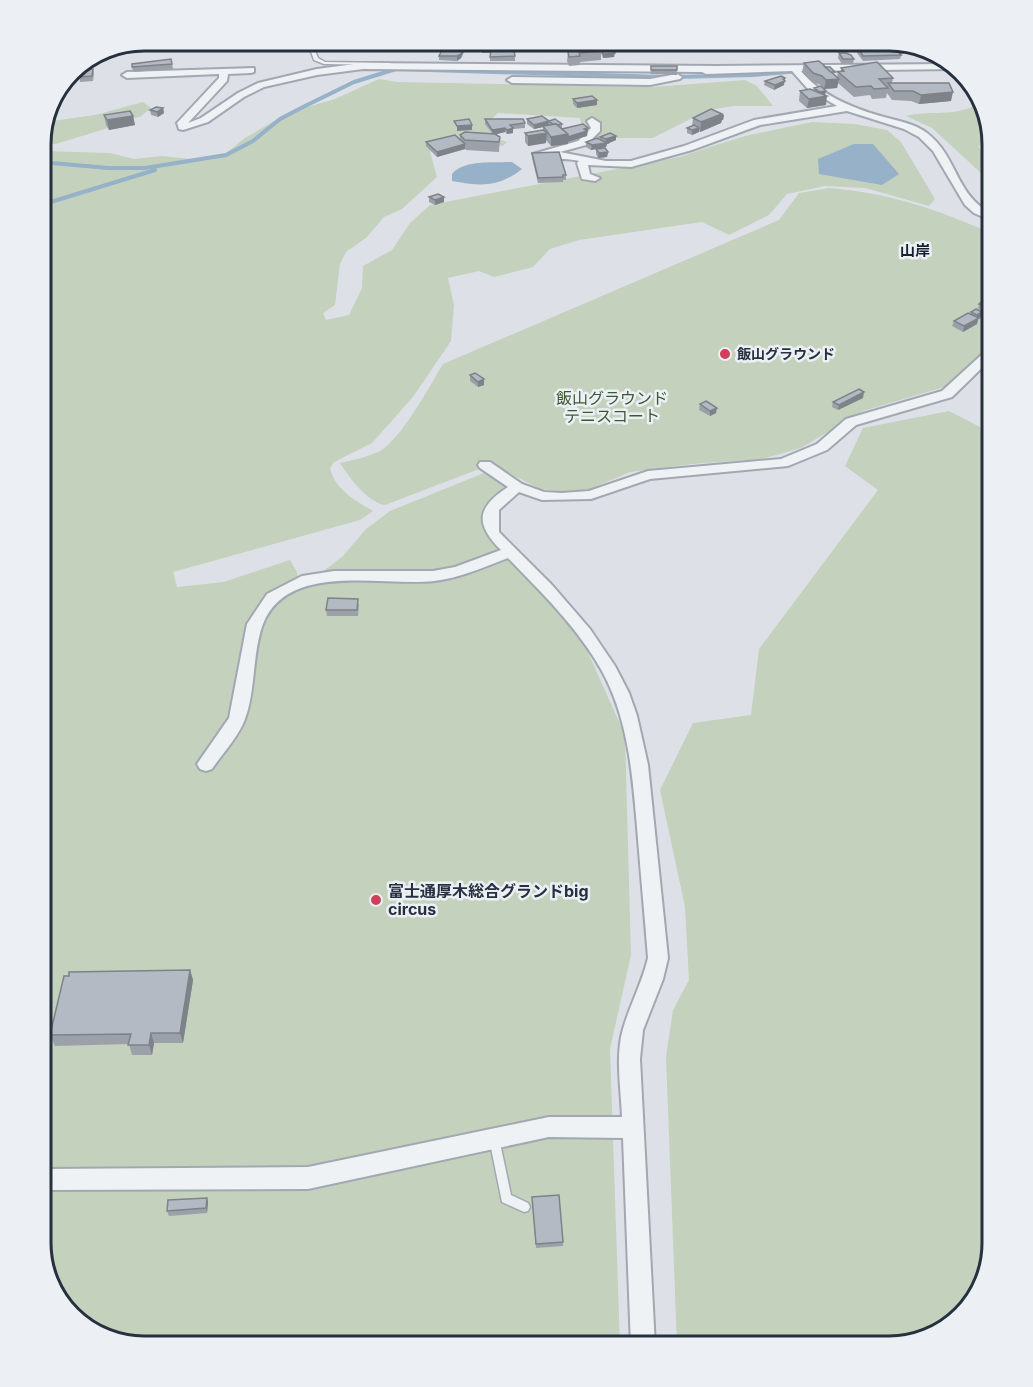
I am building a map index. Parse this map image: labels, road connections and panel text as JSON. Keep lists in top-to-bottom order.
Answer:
{
  "districts": ["山岸"],
  "parks": ["飯山グラウンド テニスコート"],
  "places": ["飯山グラウンド", "富士通厚木総合グランドbig circus"]
}
